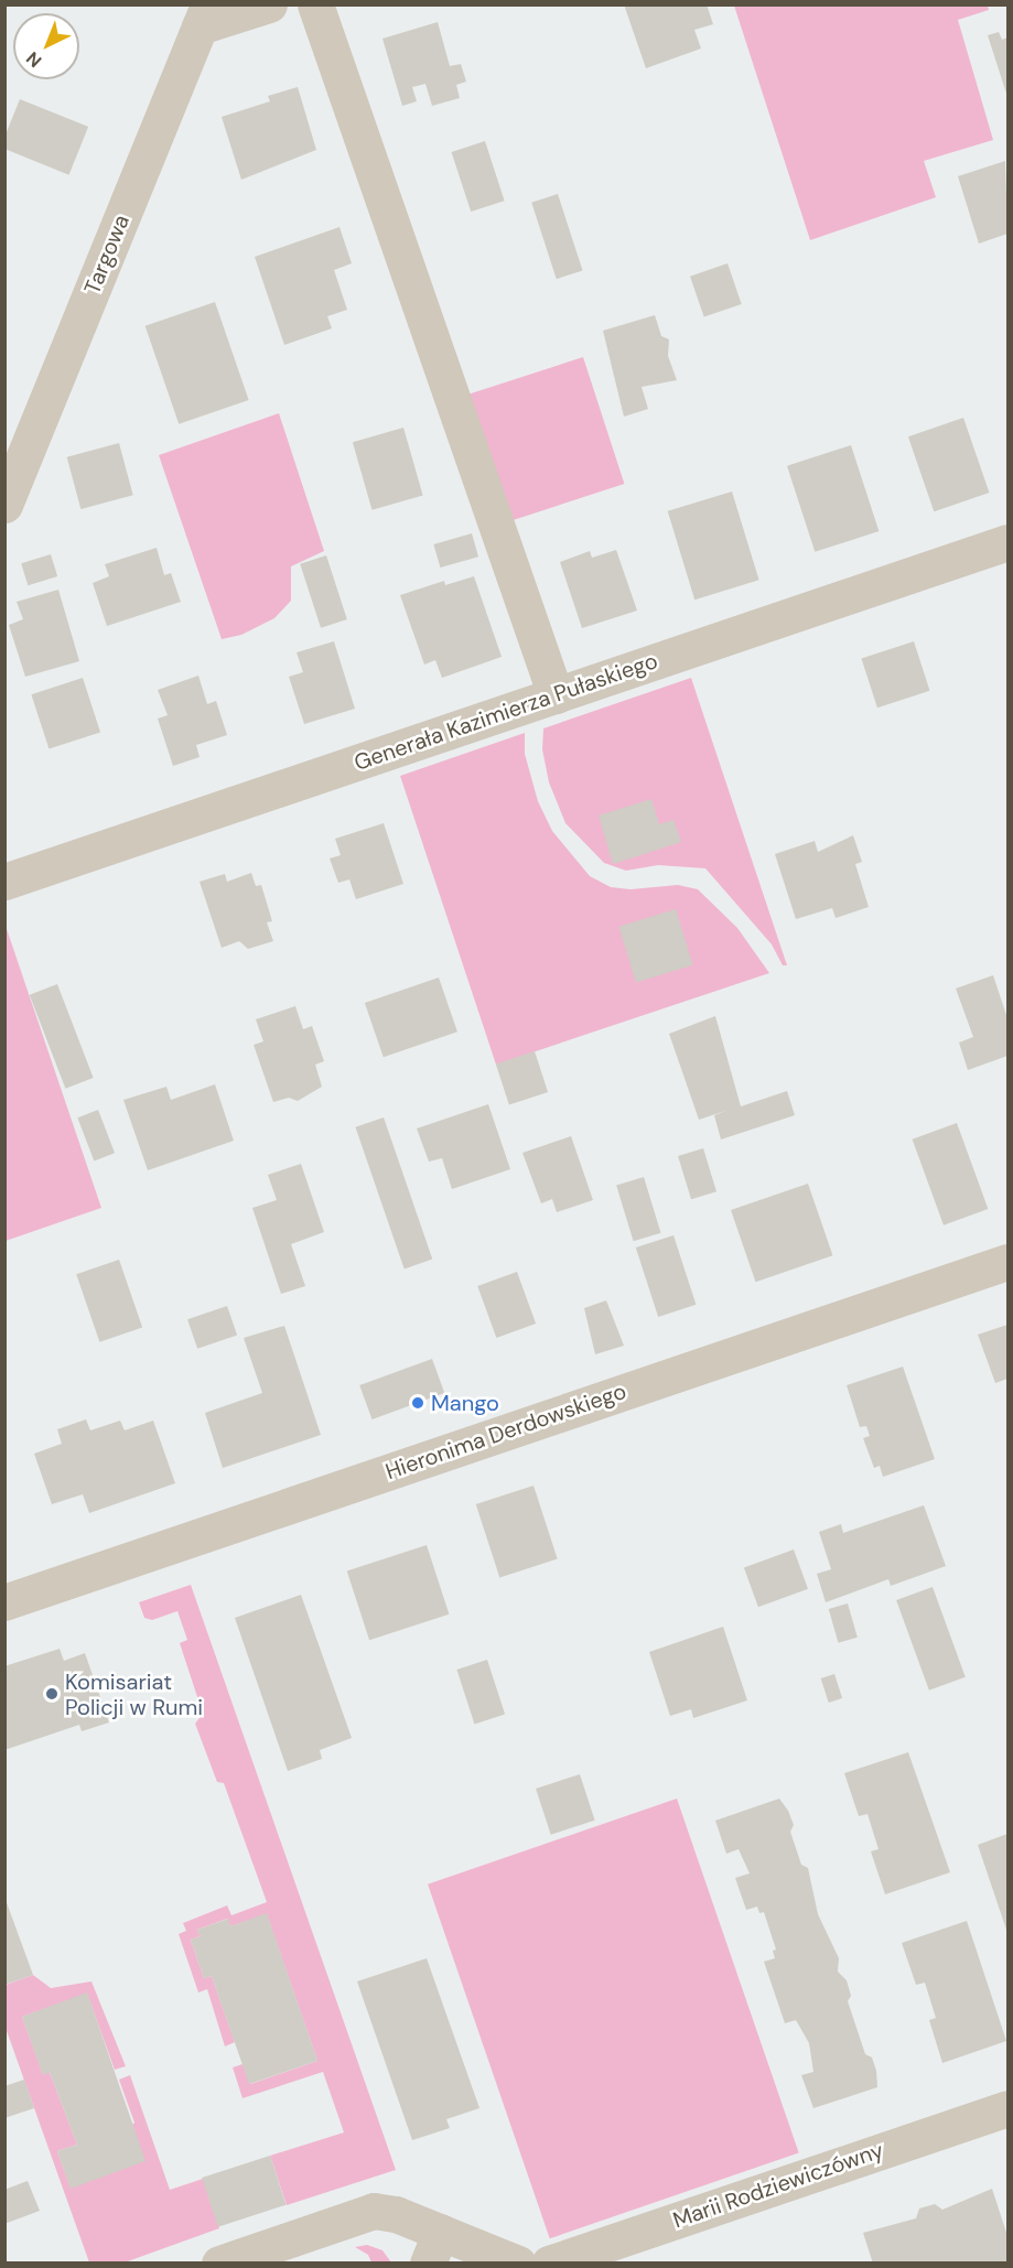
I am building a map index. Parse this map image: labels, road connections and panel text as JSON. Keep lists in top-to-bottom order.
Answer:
{
  "streets": {
    "street": [
      "Targowa",
      "Generała Kazimierza Pułaskiego",
      "Hieronima Derdowskiego",
      "Marii Rodziewiczówny"
    ]
  },
  "places": ["Mango", "Komisariat Policji w Rumi"],
  "north": "bottom left"
}
